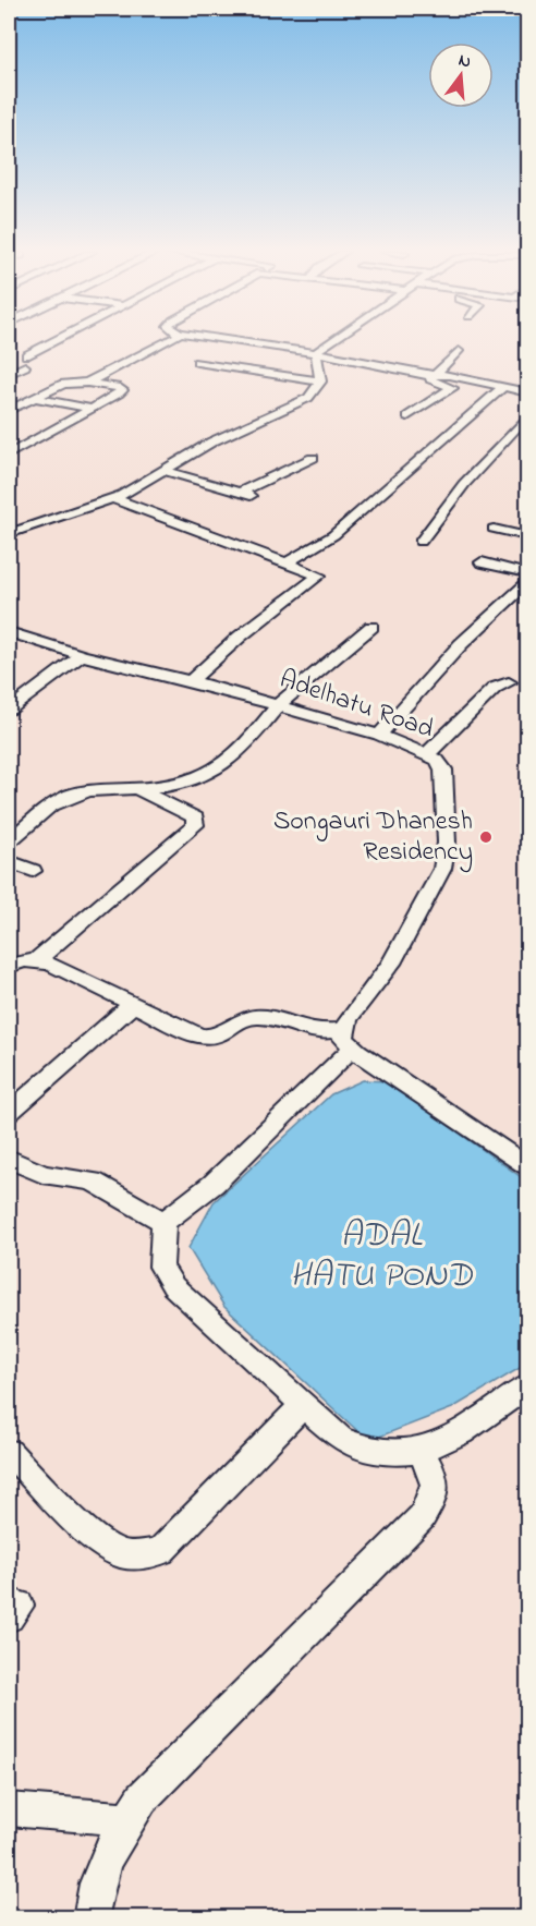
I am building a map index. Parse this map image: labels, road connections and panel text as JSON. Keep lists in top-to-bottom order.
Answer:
{
  "streets": {
    "street": ["Adelhatu Road"]
  },
  "water": ["ADAL HATU POND"],
  "places": ["Songauri Dhanesh Residency"],
  "north": "top"
}
